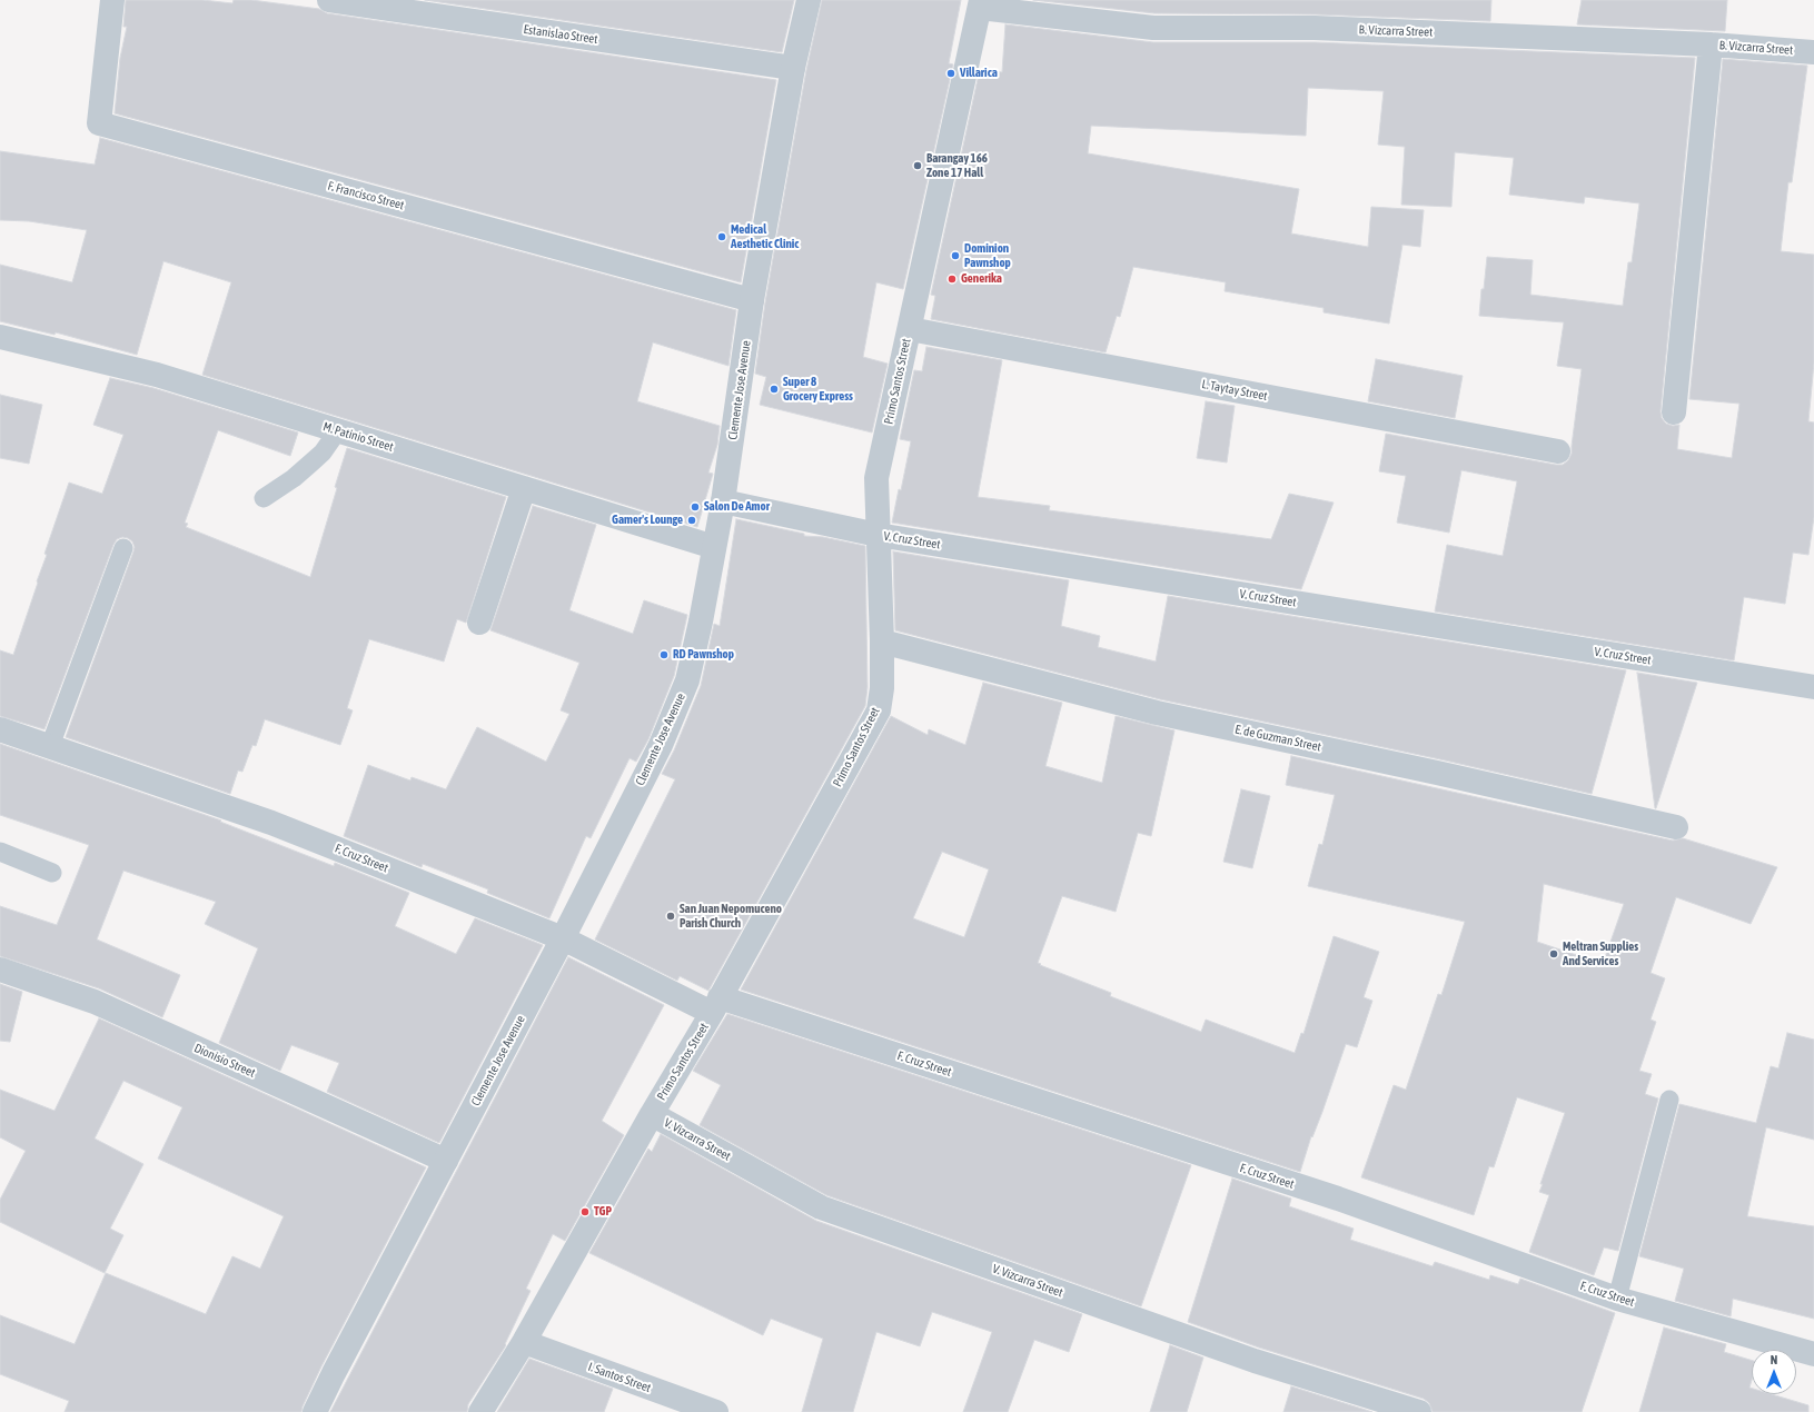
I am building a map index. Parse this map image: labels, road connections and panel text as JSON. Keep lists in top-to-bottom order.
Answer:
{
  "streets": {
    "street": [
      "B. Vizcarra Street",
      "Estanislao Street",
      "F. Francisco Street",
      "Primo Santos Street",
      "Clemente Jose Avenue",
      "L. Taytay Street",
      "M. Patinio Street",
      "V. Cruz Street",
      "E. de Guzman Street",
      "F. Cruz Street",
      "Dionisio Street",
      "V. Vizcarra Street",
      "I. Santos Street"
    ]
  },
  "crossings": [
    ["B. Vizcarra Street", "Primo Santos Street"],
    ["Estanislao Street", "Clemente Jose Avenue"],
    ["F. Francisco Street", "Clemente Jose Avenue"],
    ["Primo Santos Street", "L. Taytay Street"],
    ["Primo Santos Street", "V. Cruz Street"],
    ["Primo Santos Street", "E. de Guzman Street"],
    ["Primo Santos Street", "F. Cruz Street"],
    ["Primo Santos Street", "V. Vizcarra Street"],
    ["Primo Santos Street", "I. Santos Street"],
    ["Clemente Jose Avenue", "M. Patinio Street"],
    ["Clemente Jose Avenue", "V. Cruz Street"],
    ["Clemente Jose Avenue", "F. Cruz Street"],
    ["Clemente Jose Avenue", "Dionisio Street"]
  ],
  "places": [
    "Villarica",
    "Barangay 166 Zone 17 Hall",
    "Medical Aesthetic Clinic",
    "Dominion Pawnshop",
    "Generika",
    "Super 8 Grocery Express",
    "Salon De Amor",
    "Gamer's Lounge",
    "RD Pawnshop",
    "San Juan Nepomuceno Parish Church",
    "Meltran Supplies And Services",
    "TGP"
  ],
  "north": "top"
}
